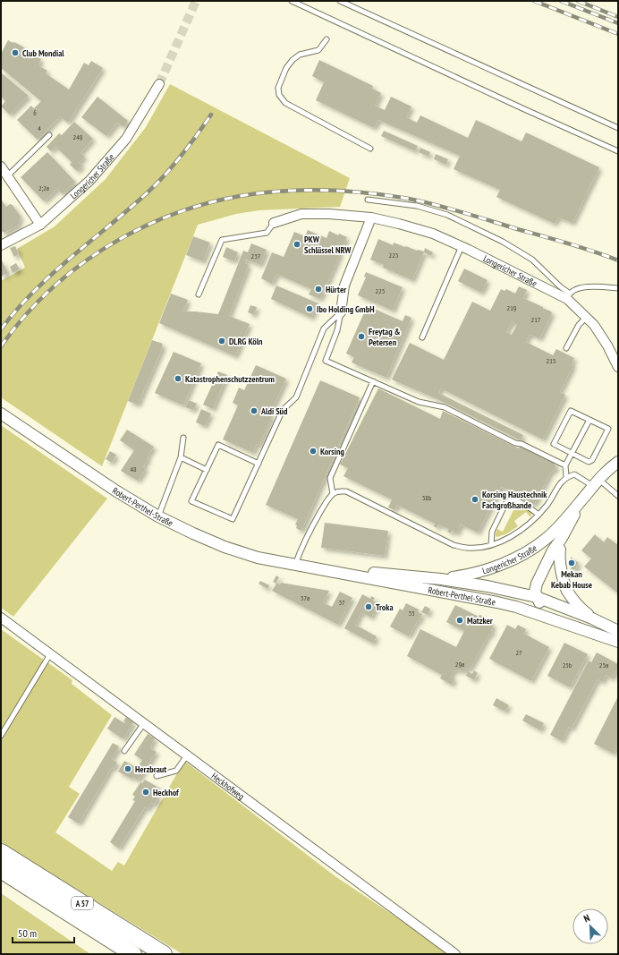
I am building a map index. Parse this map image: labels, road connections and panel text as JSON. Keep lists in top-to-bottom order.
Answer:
{
  "streets": {
    "highway": ["A 57"],
    "street": ["Longericher Straße", "Robert-Perthel-Straße", "Heckhofweg"]
  },
  "crossings": [
    ["Longericher Straße", "Robert-Perthel-Straße"]
  ],
  "places": [
    "Club Mondial",
    "PKW Schlüssel NRW",
    "Hürter",
    "Ibo Holding GmbH",
    "Freytag & Petersen",
    "DLRG Köln",
    "Katastrophenschutzzentrum",
    "Aldi Süd",
    "Korsing",
    "Korsing Haustechnik Fachgroßhande",
    "Mekan Kebab House",
    "Troka",
    "Matzker",
    "Herzbraut",
    "Heckhof"
  ],
  "house_numbers": [
    "6",
    "4",
    "249",
    "2;2a",
    "223",
    "237",
    "225",
    "219",
    "217",
    "215",
    "48",
    "38b",
    "37a",
    "37",
    "33",
    "27",
    "29a",
    "25b",
    "25a"
  ],
  "scale_bar": "50 m",
  "north": "top left"
}
